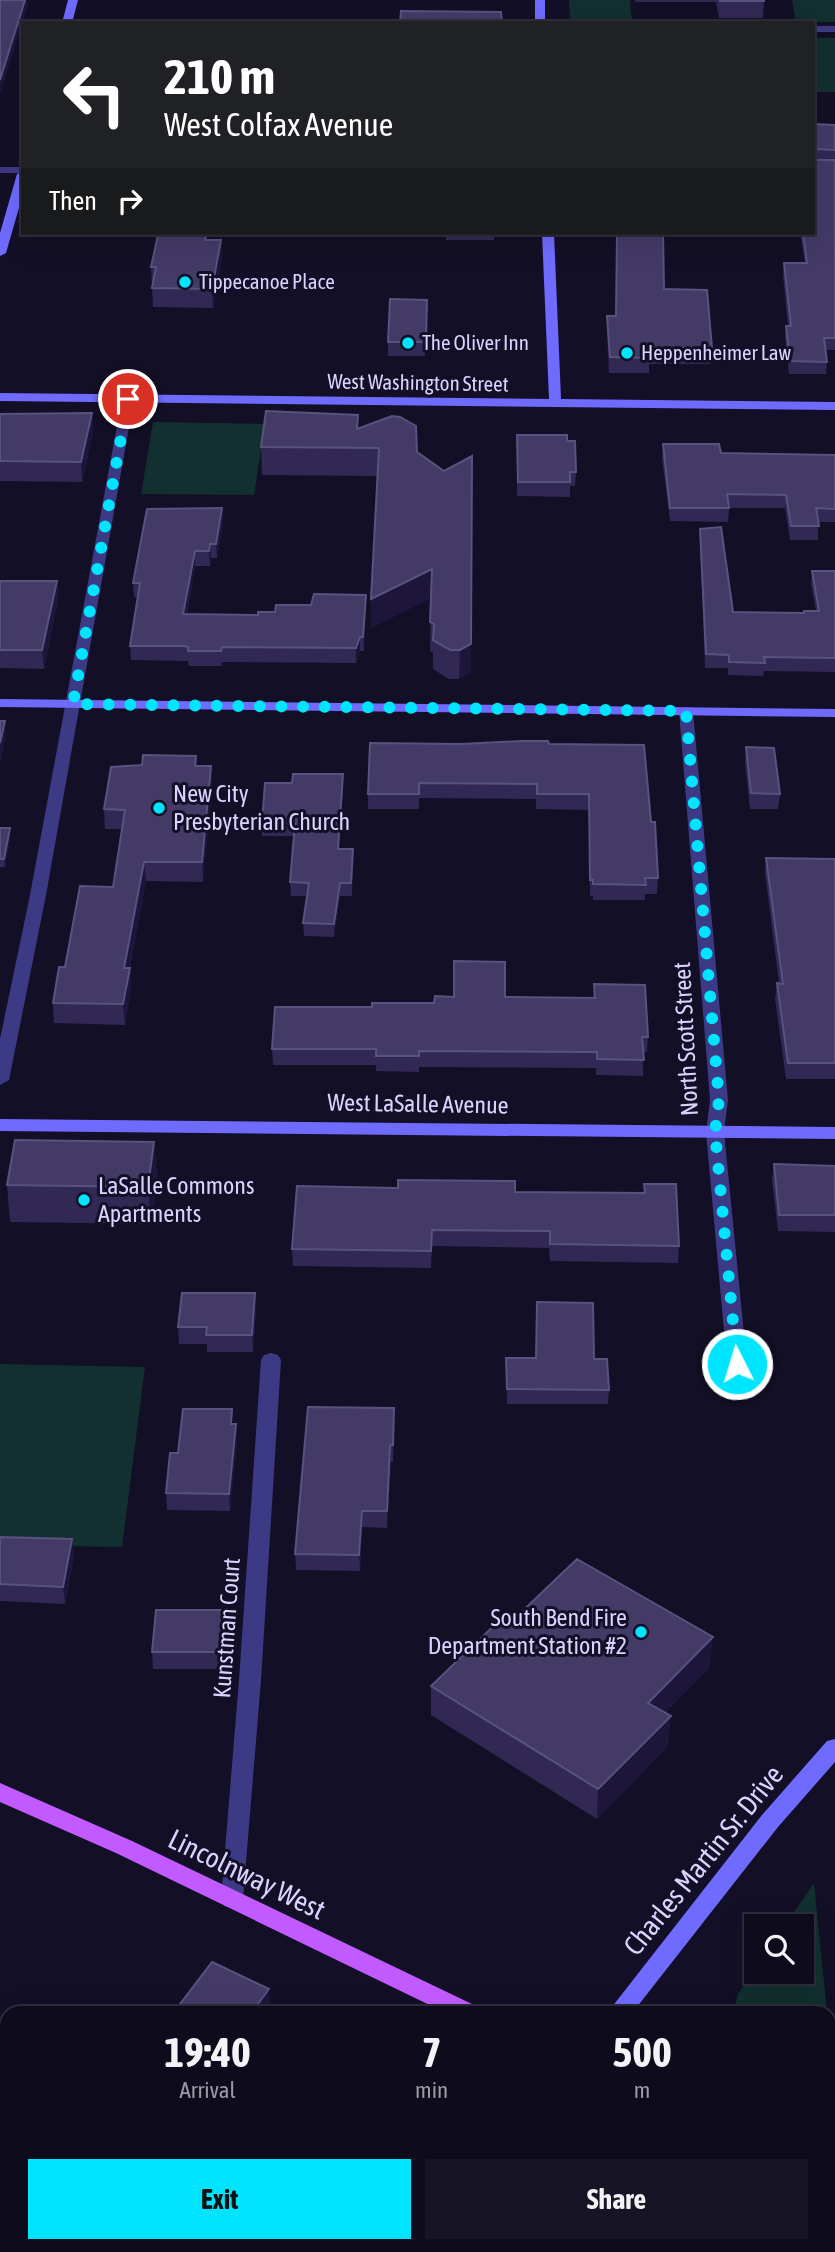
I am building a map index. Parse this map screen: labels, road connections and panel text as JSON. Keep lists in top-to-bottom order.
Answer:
{
  "streets": {
    "main road": ["Lincolnway West"],
    "street": [
      "West Washington Street",
      "North Scott Street",
      "West LaSalle Avenue",
      "Kunstman Court",
      "Charles Martin Sr. Drive"
    ]
  },
  "crossings": [
    ["North Scott Street", "West LaSalle Avenue"],
    ["Kunstman Court", "Lincolnway West"]
  ],
  "places": [
    "Tippecanoe Place",
    "The Oliver Inn",
    "Heppenheimer Law",
    "New City Presbyterian Church",
    "LaSalle Commons Apartments",
    "South Bend Fire Department Station #2"
  ],
  "page": {
    "turn": ["210 m", "West Colfax Avenue"],
    "then": "Then",
    "eta": [
      "19:40",
      "Arrival",
      "7",
      "min",
      "500",
      "m"
    ],
    "buttons": ["Exit", "Share"]
  }
}
